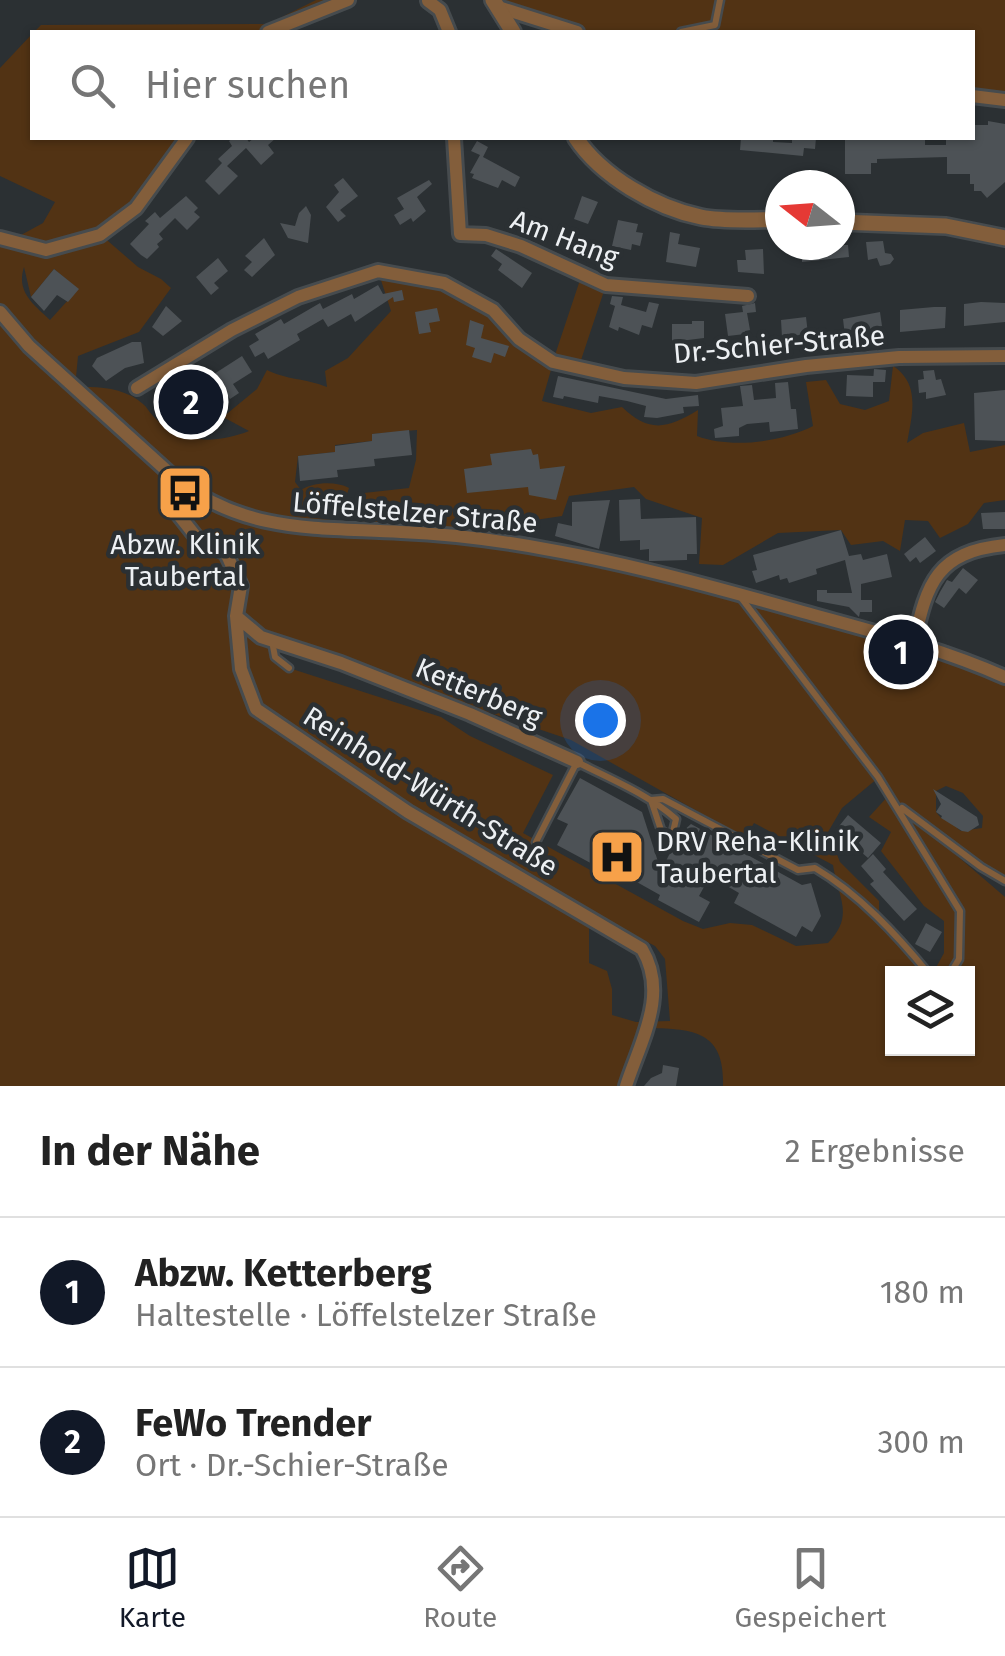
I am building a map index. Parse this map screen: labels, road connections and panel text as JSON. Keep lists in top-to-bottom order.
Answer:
{
  "streets": {
    "street": [
      "Am Hang",
      "Dr.-Schier-Straße",
      "Löffelstelzer Straße",
      "Ketterberg",
      "Reinhold-Würth-Straße"
    ]
  },
  "crossings": [
    ["Ketterberg", "Reinhold-Würth-Straße"]
  ],
  "places": {
    "bus stop": ["Abzw. Klinik Taubertal"],
    "hospital": ["DRV Reha-Klinik Taubertal"]
  },
  "north": "left",
  "page": {
    "search": "Hier suchen",
    "pins": ["2", "1"],
    "heading": ["In der Nähe", "2 Ergebnisse"],
    "list": [
      {
        "mark": "1",
        "name": "Abzw. Ketterberg",
        "note": "Haltestelle · Löffelstelzer Straße",
        "value": "180 m"
      },
      {
        "mark": "2",
        "name": "FeWo Trender",
        "note": "Ort · Dr.-Schier-Straße",
        "value": "300 m"
      }
    ],
    "nav": ["Karte", "Route", "Gespeichert"]
  }
}
